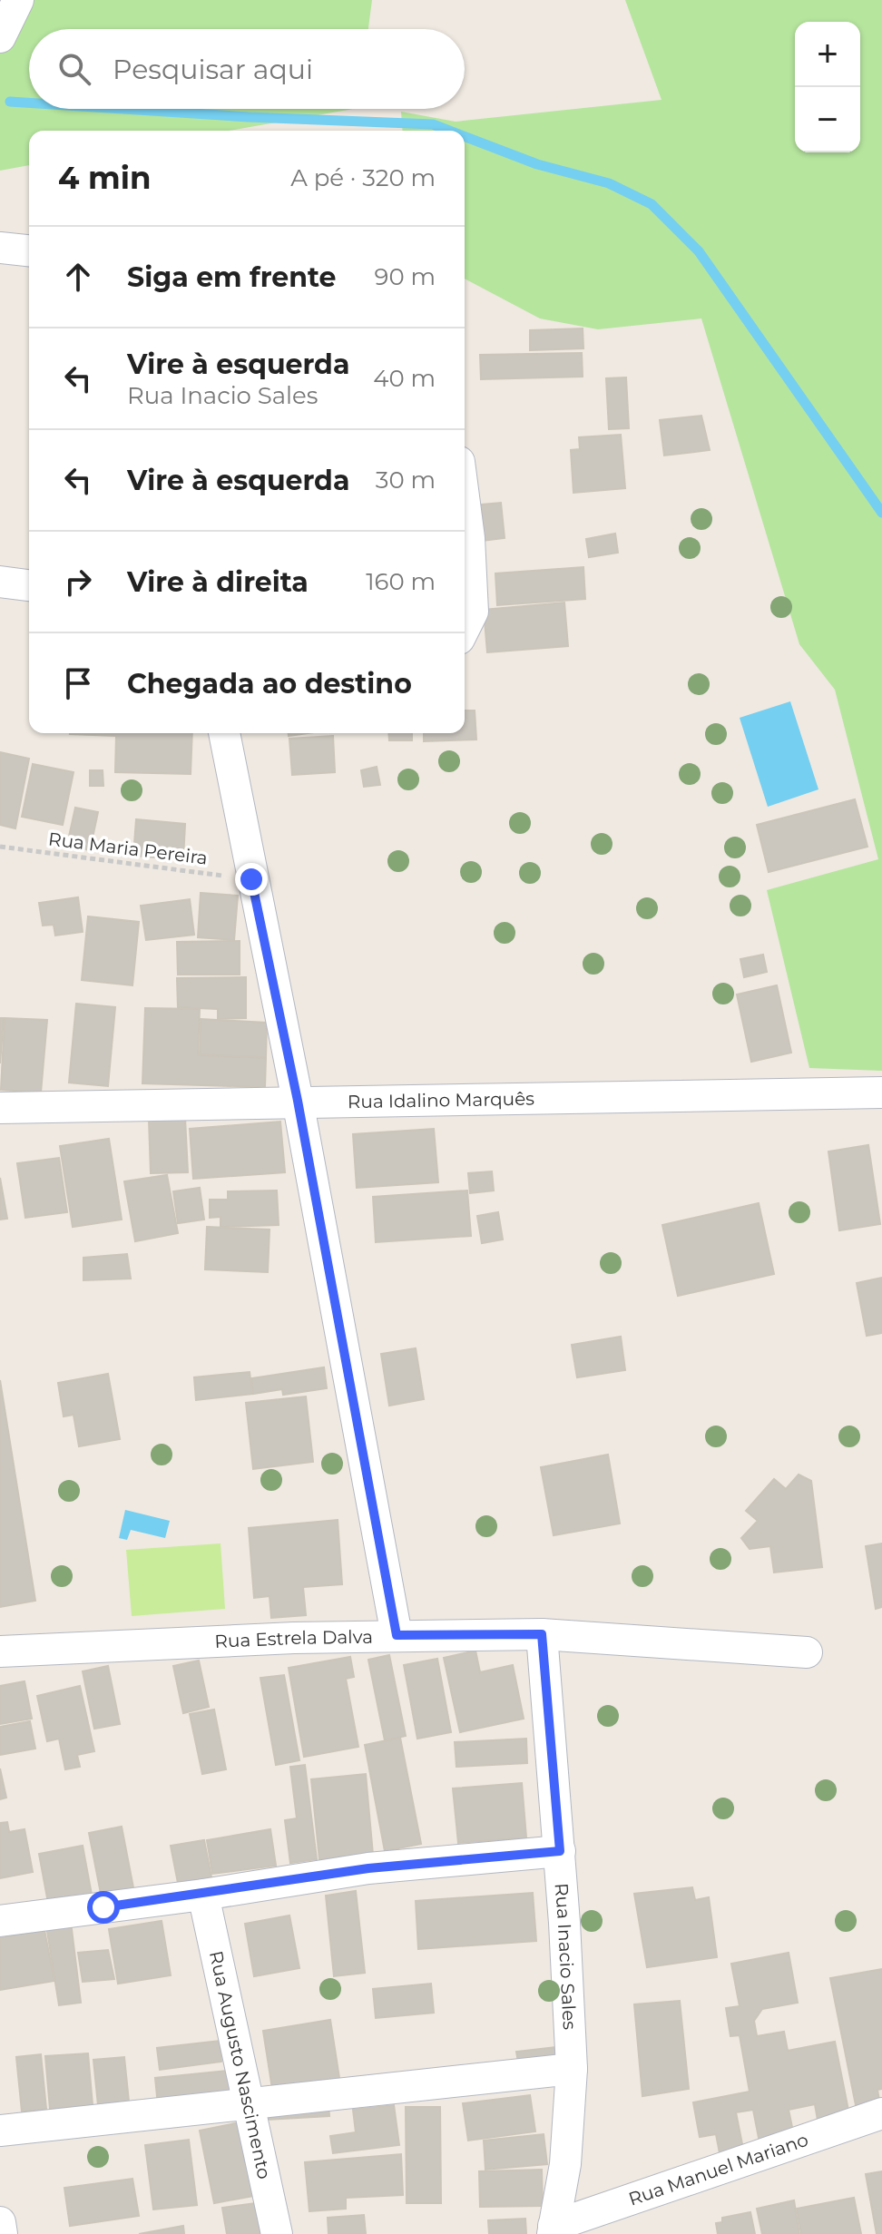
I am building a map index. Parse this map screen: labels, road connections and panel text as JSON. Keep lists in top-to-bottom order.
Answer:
{
  "streets": {
    "street": [
      "Rua Idalino Marquês",
      "Rua Estrela Dalva",
      "Rua Inacio Sales",
      "Rua Augusto Nascimento",
      "Rua Manuel Mariano"
    ],
    "path": ["Rua Maria Pereira"]
  },
  "crossings": [
    ["Rua Estrela Dalva", "Rua Inacio Sales"],
    ["Rua Inacio Sales", "Rua Manuel Mariano"]
  ],
  "page": {
    "map_buttons": ["+", "−"],
    "search": "Pesquisar aqui",
    "heading": ["4 min", "A pé · 320 m"],
    "list": [
      ["Siga em frente", "90 m"],
      ["Vire à esquerda", "Rua Inacio Sales", "40 m"],
      ["Vire à esquerda", "30 m"],
      ["Vire à direita", "160 m"],
      "Chegada ao destino"
    ]
  }
}
